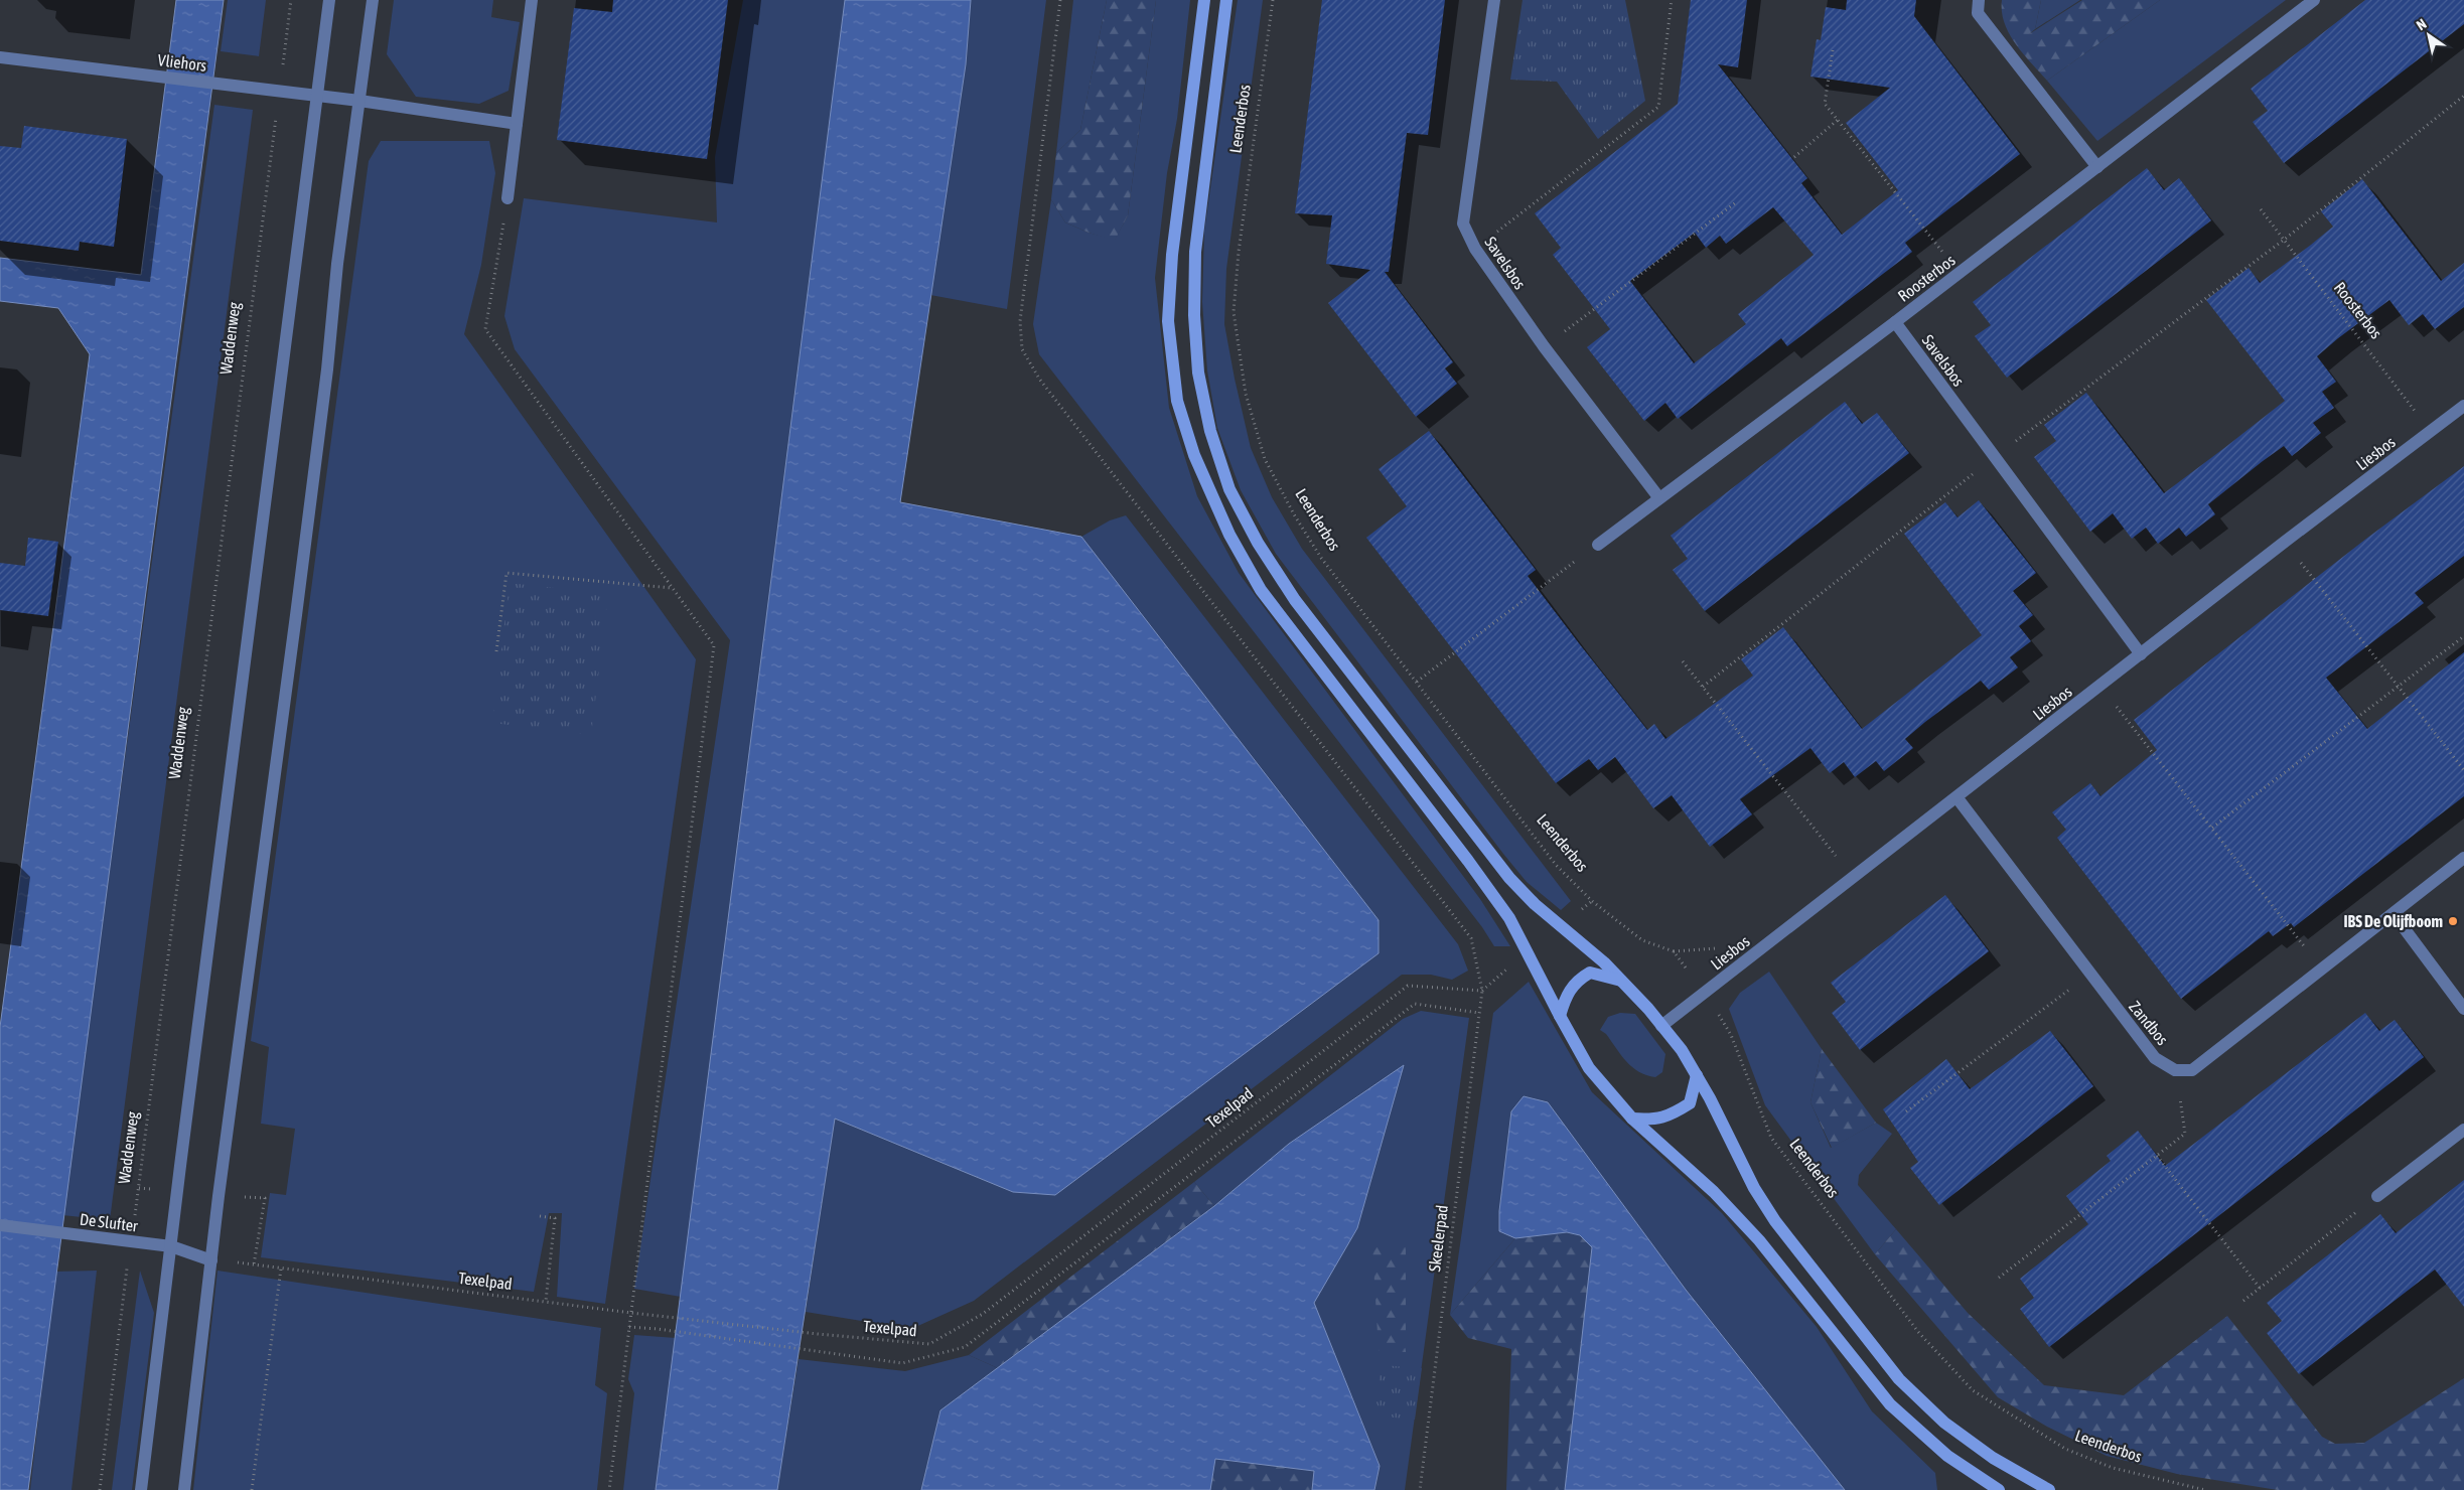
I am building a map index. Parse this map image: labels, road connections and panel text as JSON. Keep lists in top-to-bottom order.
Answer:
{
  "streets": {
    "main road": ["Leenderbos"],
    "street": [
      "Vliehors",
      "Savelsbos",
      "Roosterbos",
      "Liesbos",
      "Zandbos",
      "De Slufter"
    ],
    "path": ["Waddenweg", "Texelpad", "Skeelerpad"]
  },
  "crossings": [
    ["Vliehors", "Waddenweg"],
    ["Leenderbos", "Liesbos"],
    ["Savelsbos", "Roosterbos"],
    ["Savelsbos", "Liesbos"],
    ["Roosterbos", "Liesbos"],
    ["Waddenweg", "De Slufter"],
    ["Liesbos", "Zandbos"],
    ["Texelpad", "De Slufter"],
    ["Texelpad", "Skeelerpad"]
  ],
  "places": ["IBS De Olijfboom"],
  "north": "top left"
}
